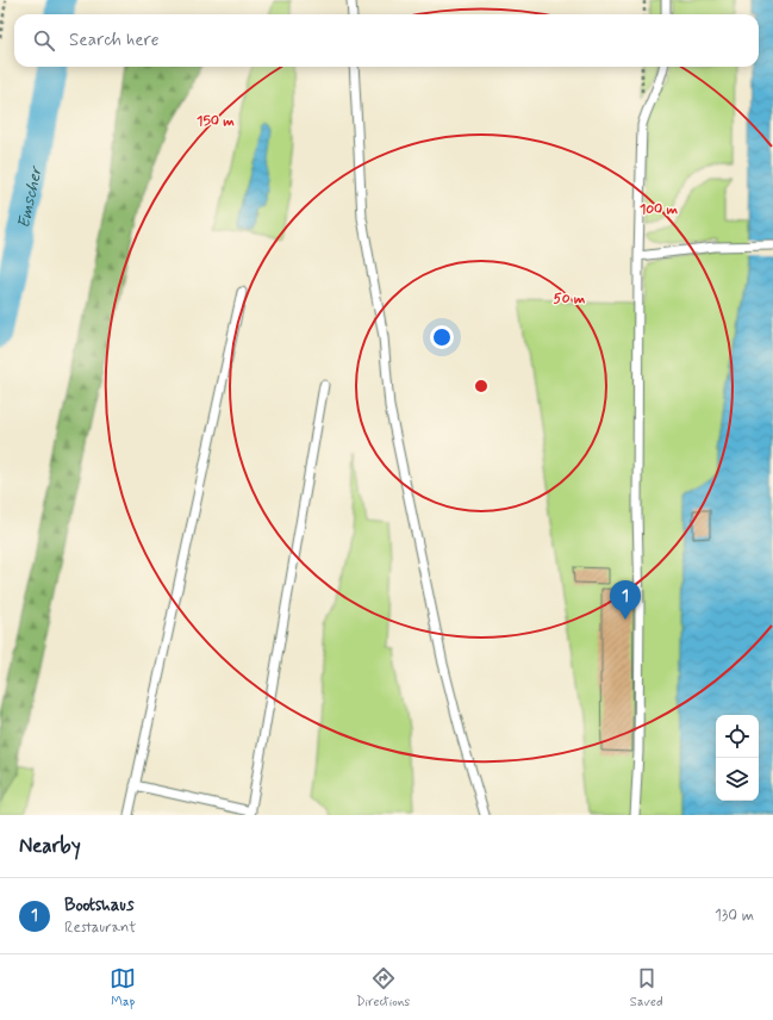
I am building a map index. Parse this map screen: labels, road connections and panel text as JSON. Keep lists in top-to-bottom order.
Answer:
{
  "water": ["Emscher"],
  "page": {
    "search": "Search here",
    "pins": "1",
    "heading": "Nearby",
    "list": [
      {
        "mark": "1",
        "name": "Bootshaus",
        "note": "Restaurant",
        "value": "130 m"
      }
    ],
    "nav": ["Map", "Directions", "Saved"]
  },
  "rings": ["150 m", "100 m", "50 m"]
}
